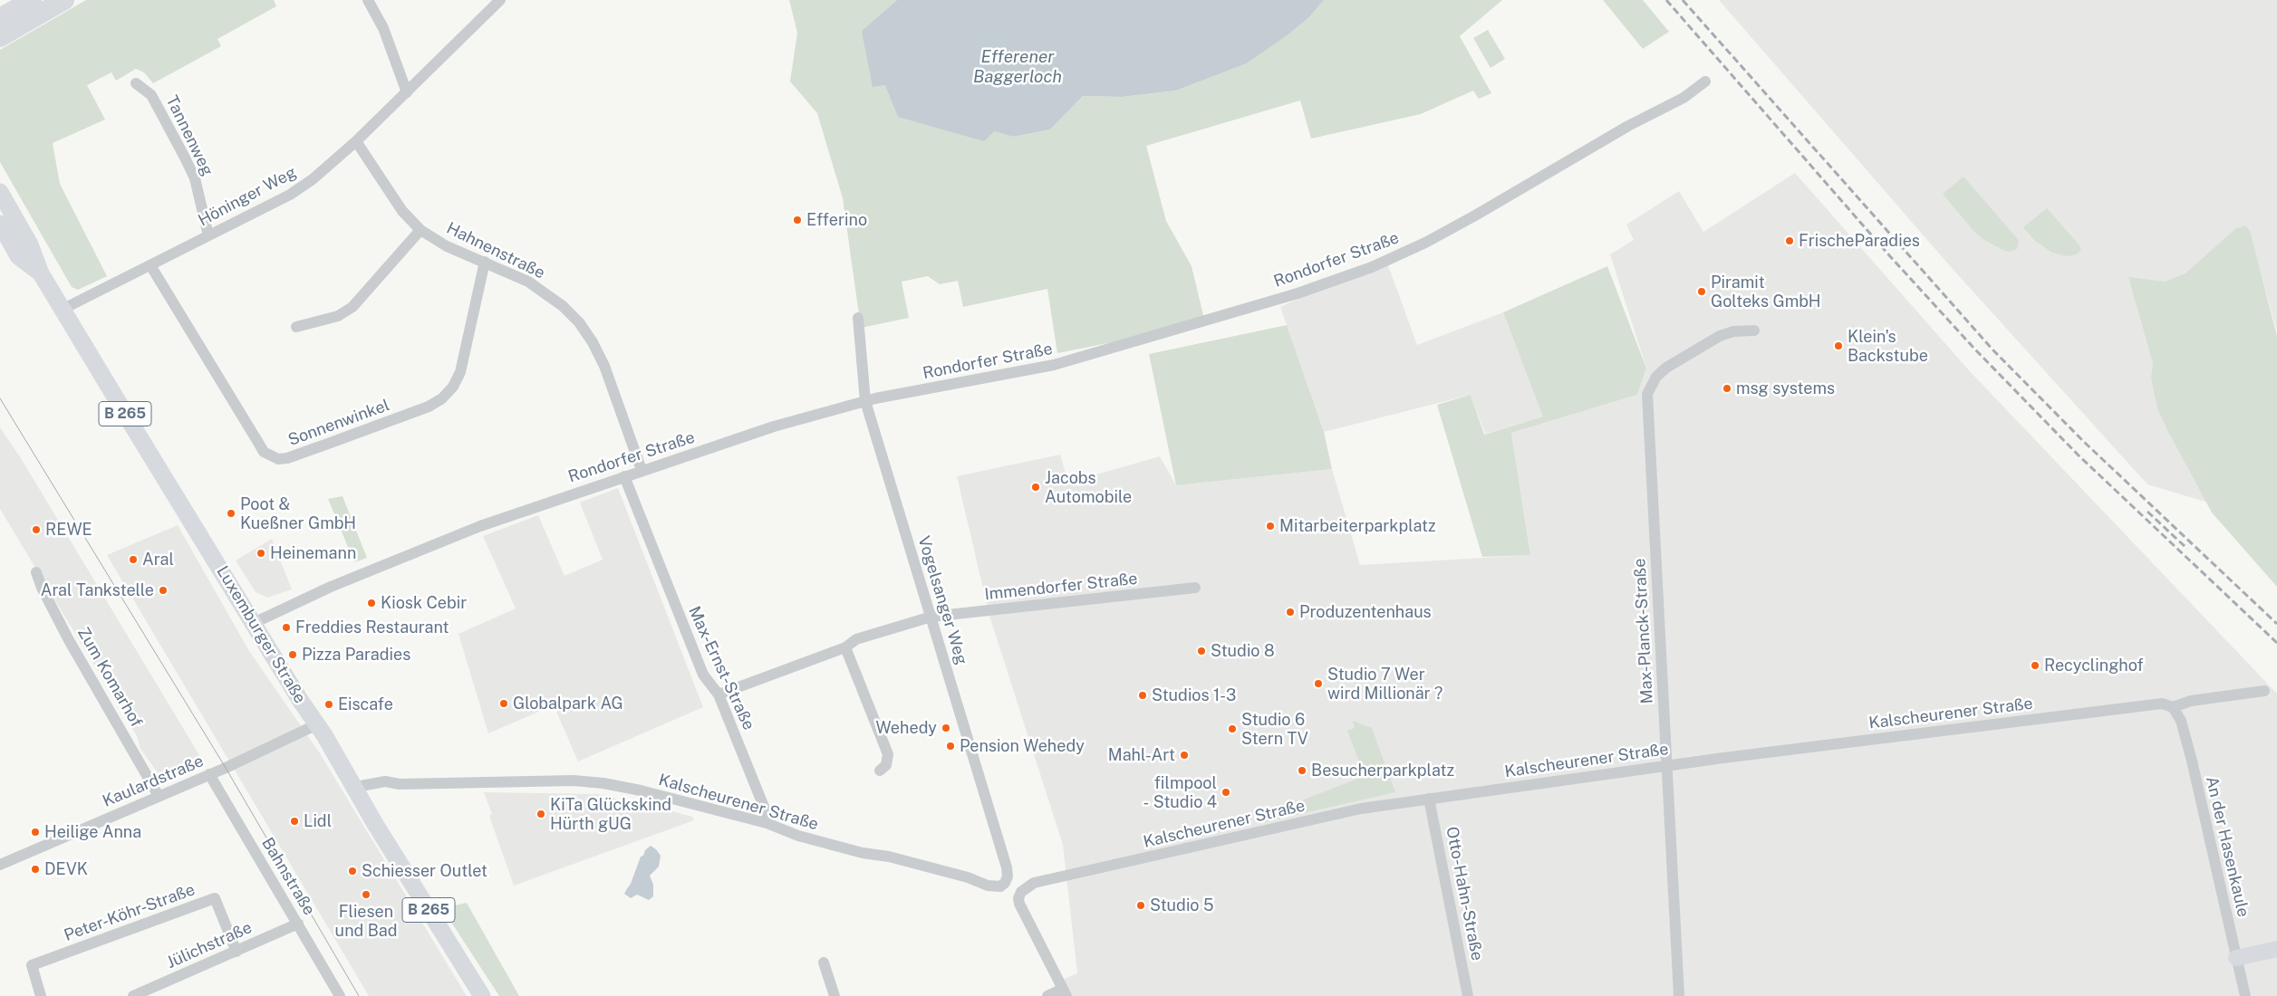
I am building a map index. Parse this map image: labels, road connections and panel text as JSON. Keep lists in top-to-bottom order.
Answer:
{
  "streets": {
    "main road": ["B 265", "Luxemburger Straße"],
    "street": [
      "Tannenweg",
      "Höninger Weg",
      "Hahnenstraße",
      "Rondorfer Straße",
      "Sonnenwinkel",
      "Immendorfer Straße",
      "Vogelsanger Weg",
      "Max-Planck-Straße",
      "Max-Ernst-Straße",
      "Zum Komarhof",
      "Kalscheurener Straße",
      "Kaulardstraße",
      "An der Hasenkaule",
      "Bahnstraße",
      "Otto-Hahn-Straße",
      "Peter-Köhr-Straße",
      "Jülichstraße"
    ]
  },
  "crossings": [
    ["Tannenweg", "Höninger Weg"],
    ["Höninger Weg", "Hahnenstraße"],
    ["Höninger Weg", "Sonnenwinkel"],
    ["Höninger Weg", "Luxemburger Straße"],
    ["Hahnenstraße", "Rondorfer Straße"],
    ["Hahnenstraße", "Sonnenwinkel"],
    ["Rondorfer Straße", "Vogelsanger Weg"],
    ["Rondorfer Straße", "Luxemburger Straße"],
    ["Rondorfer Straße", "Max-Ernst-Straße"],
    ["Immendorfer Straße", "Vogelsanger Weg"],
    ["Immendorfer Straße", "Max-Ernst-Straße"],
    ["Vogelsanger Weg", "Kalscheurener Straße"],
    ["Max-Planck-Straße", "Kalscheurener Straße"],
    ["Luxemburger Straße", "Kalscheurener Straße"],
    ["Luxemburger Straße", "Kaulardstraße"],
    ["Max-Ernst-Straße", "Kalscheurener Straße"],
    ["Zum Komarhof", "Kaulardstraße"],
    ["Kalscheurener Straße", "An der Hasenkaule"],
    ["Kalscheurener Straße", "Otto-Hahn-Straße"],
    ["Kaulardstraße", "Bahnstraße"],
    ["Bahnstraße", "Jülichstraße"],
    ["Peter-Köhr-Straße", "Jülichstraße"]
  ],
  "water": ["Efferener Baggerloch"],
  "places": [
    "Efferino",
    "FrischeParadies",
    "Piramit Golteks GmbH",
    "Klein's Backstube",
    "msg systems",
    "Jacobs Automobile",
    "Poot & Kueßner GmbH",
    "Mitarbeiterparkplatz",
    "REWE",
    "Heinemann",
    "Aral",
    "Aral Tankstelle",
    "Kiosk Cebir",
    "Produzentenhaus",
    "Freddies Restaurant",
    "Studio 8",
    "Pizza Paradies",
    "Recyclinghof",
    "Studio 7 Wer wird Millionär ?",
    "Studios 1-3",
    "Globalpark AG",
    "Eiscafe",
    "Wehedy",
    "Studio 6 Stern TV",
    "Pension Wehedy",
    "Mahl-Art",
    "Besucherparkplatz",
    "filmpool - Studio 4",
    "KiTa Glückskind Hürth gUG",
    "Lidl",
    "Heilige Anna",
    "DEVK",
    "Schiesser Outlet",
    "Fliesen und Bad",
    "Studio 5"
  ]
}
